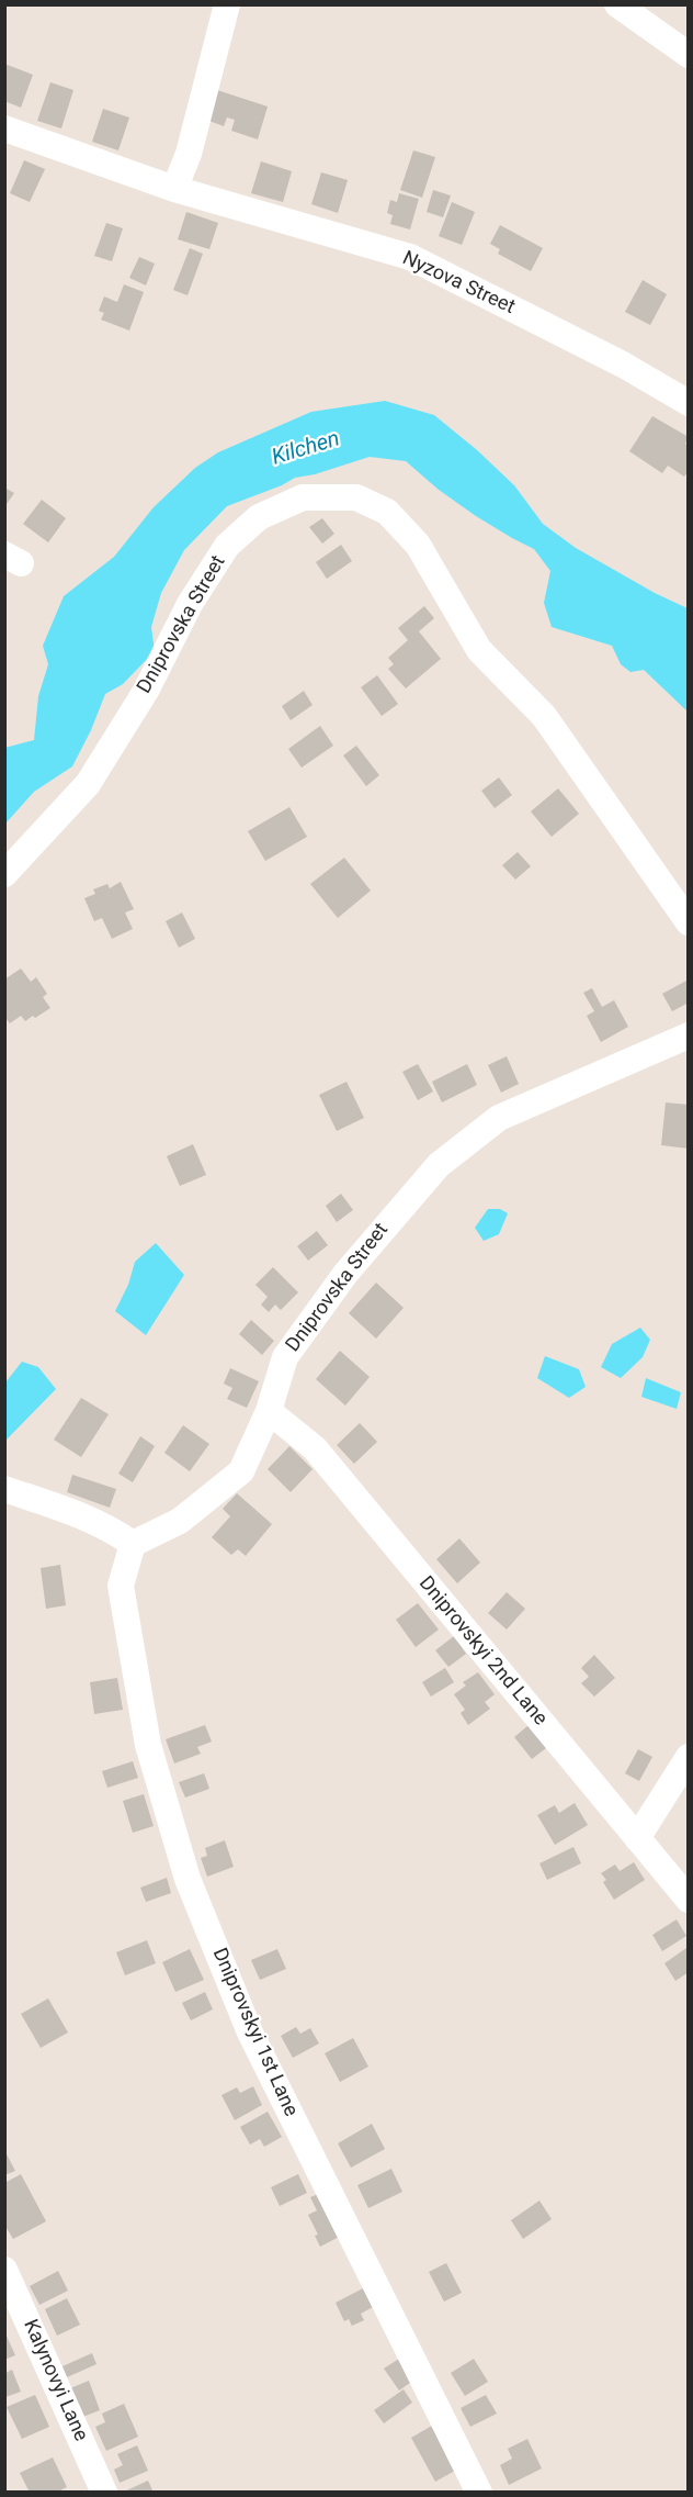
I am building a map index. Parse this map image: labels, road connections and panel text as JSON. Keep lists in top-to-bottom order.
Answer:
{
  "streets": {
    "street": [
      "Nyzova Street",
      "Dniprovska Street",
      "Dniprovskyi 2nd Lane",
      "Dniprovskyi 1st Lane",
      "Kalynovyi Lane"
    ]
  },
  "crossings": [
    ["Dniprovska Street", "Dniprovskyi 2nd Lane"],
    ["Dniprovska Street", "Dniprovskyi 1st Lane"]
  ],
  "water": ["Kilchen"]
}
